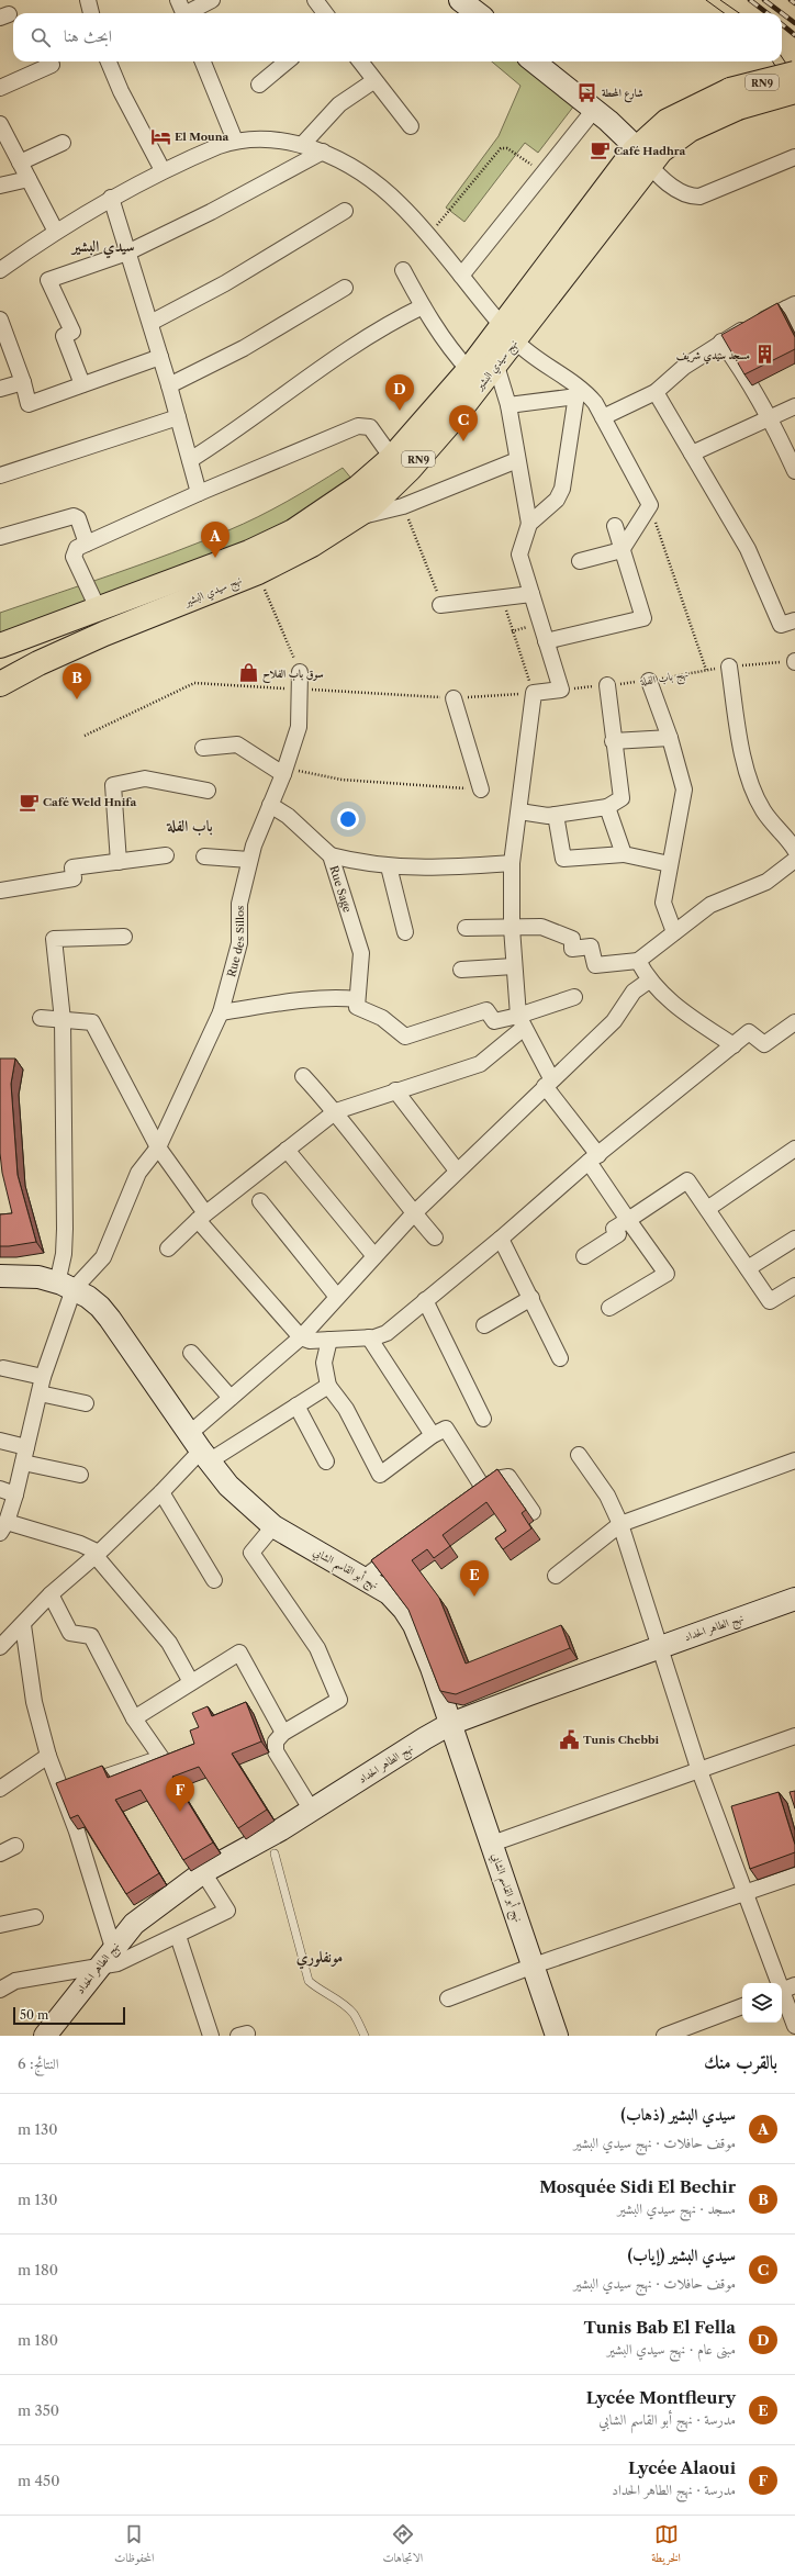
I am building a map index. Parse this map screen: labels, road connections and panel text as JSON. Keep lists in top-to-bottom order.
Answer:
{
  "streets": {
    "main road": ["RN9", "نهج سيدي البشير"],
    "street": [
      "Rue Sage",
      "Rue des Sillos",
      "نهج أبو القاسم الشابي",
      "نهج الطاهر الحداد"
    ],
    "path": ["نهج باب الفلة"]
  },
  "crossings": [
    ["Rue Sage", "Rue des Sillos"],
    ["Rue des Sillos", "نهج أبو القاسم الشابي"],
    ["نهج أبو القاسم الشابي", "نهج الطاهر الحداد"]
  ],
  "districts": ["سيدي البشير", "باب الفلة", "مونفلوري"],
  "places": {
    "bus stop": ["شارع المحطة"],
    "hotel": ["El Mouna"],
    "cafe": ["Café Hadhra", "Café Weld Hnifa"],
    "building": ["مسجد سيدي شريف"],
    "shop": ["سوق باب الفلاح"],
    "public building": ["Tunis Chebbi"]
  },
  "scale_bar": "50 m",
  "page": {
    "search": "ابحث هنا",
    "pins": [
      "D",
      "C",
      "A",
      "B",
      "E",
      "F"
    ],
    "scale": "50 m",
    "heading": ["بالقرب منك", "النتائج: 6"],
    "list": [
      {
        "mark": "A",
        "name": "سيدي البشير (ذهاب)",
        "note": "موقف حافلات · نهج سيدي البشير",
        "value": "130 m"
      },
      {
        "mark": "B",
        "name": "Mosquée Sidi El Bechir",
        "note": "مسجد · نهج سيدي البشير",
        "value": "130 m"
      },
      {
        "mark": "C",
        "name": "سيدي البشير (إياب)",
        "note": "موقف حافلات · نهج سيدي البشير",
        "value": "180 m"
      },
      {
        "mark": "D",
        "name": "Tunis Bab El Fella",
        "note": "مبنى عام · نهج سيدي البشير",
        "value": "180 m"
      },
      {
        "mark": "E",
        "name": "Lycée Montfleury",
        "note": "مدرسة · نهج أبو القاسم الشابي",
        "value": "350 m"
      },
      {
        "mark": "F",
        "name": "Lycée Alaoui",
        "note": "مدرسة · نهج الطاهر الحداد",
        "value": "450 m"
      }
    ],
    "nav": ["الخريطة", "الاتجاهات", "المحفوظات"]
  }
}
